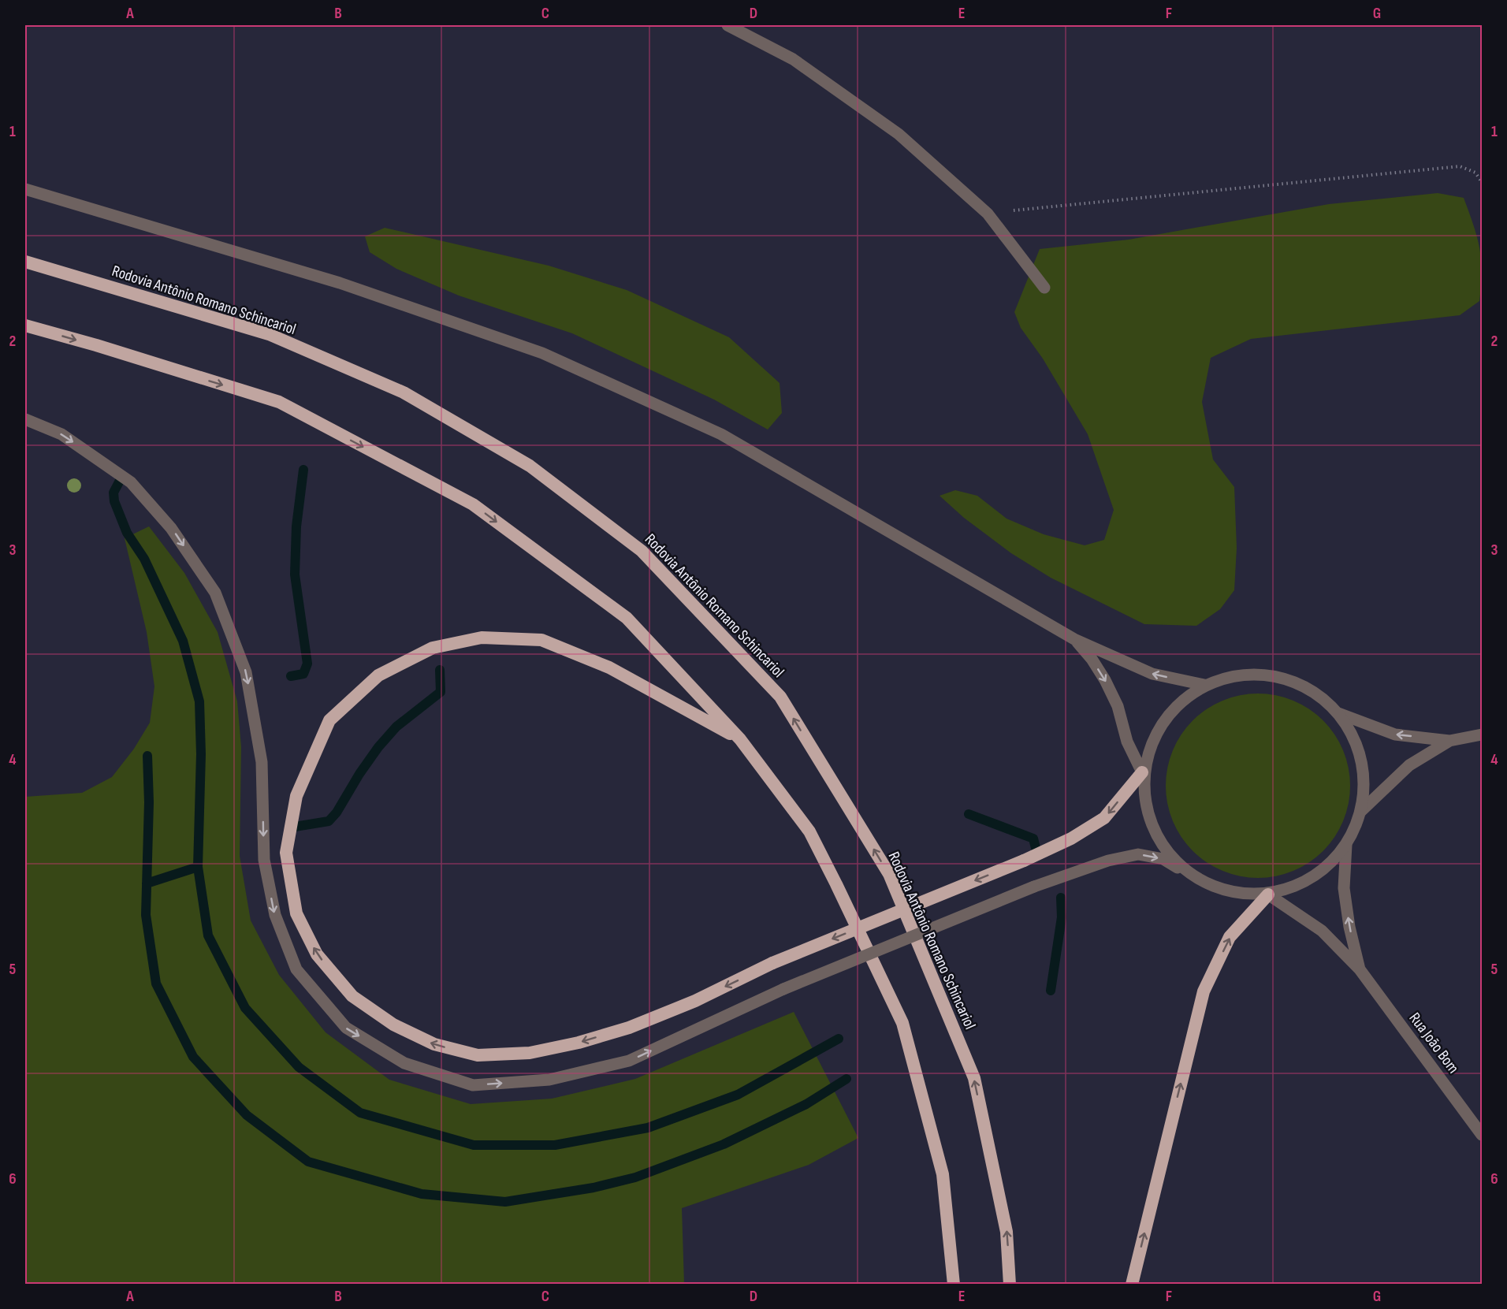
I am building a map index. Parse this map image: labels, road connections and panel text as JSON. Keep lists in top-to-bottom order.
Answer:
{
  "streets": {
    "highway": ["Rodovia Antônio Romano Schincariol"],
    "street": ["Rua João Bom"]
  },
  "grid": {
    "columns": [
      "A",
      "B",
      "C",
      "D",
      "E",
      "F",
      "G"
    ],
    "rows": [
      "1",
      "2",
      "3",
      "4",
      "5",
      "6"
    ]
  }
}
